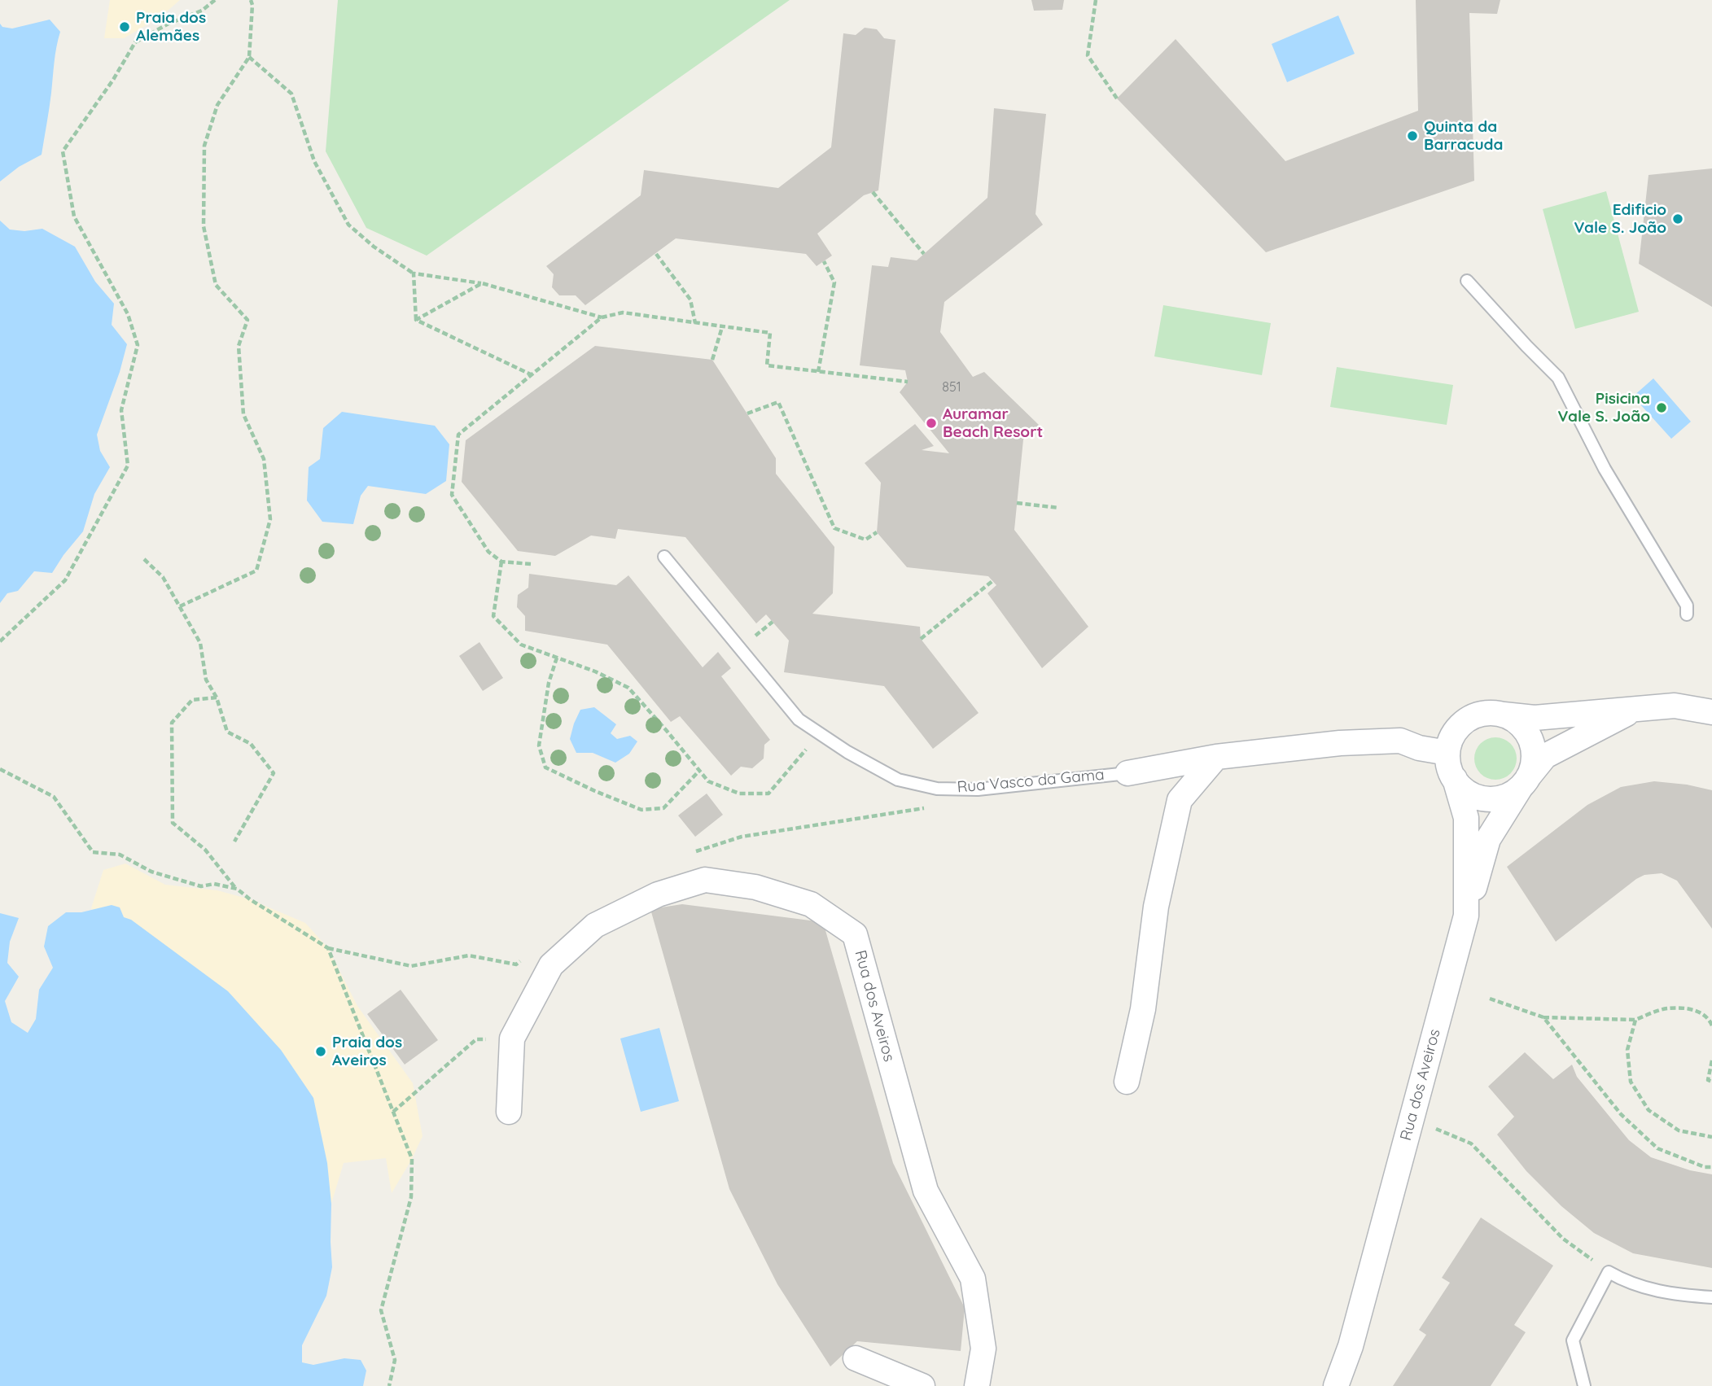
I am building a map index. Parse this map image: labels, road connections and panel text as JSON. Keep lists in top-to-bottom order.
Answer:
{
  "streets": {
    "street": ["Rua Vasco da Gama", "Rua dos Aveiros"]
  },
  "crossings": [
    ["Rua Vasco da Gama", "Rua dos Aveiros"]
  ],
  "places": [
    "Praia dos Alemães",
    "Quinta da Barracuda",
    "Edificio Vale S. João",
    "Pisicina Vale S. João",
    "Auramar Beach Resort",
    "Praia dos Aveiros"
  ],
  "house_numbers": ["851"]
}
